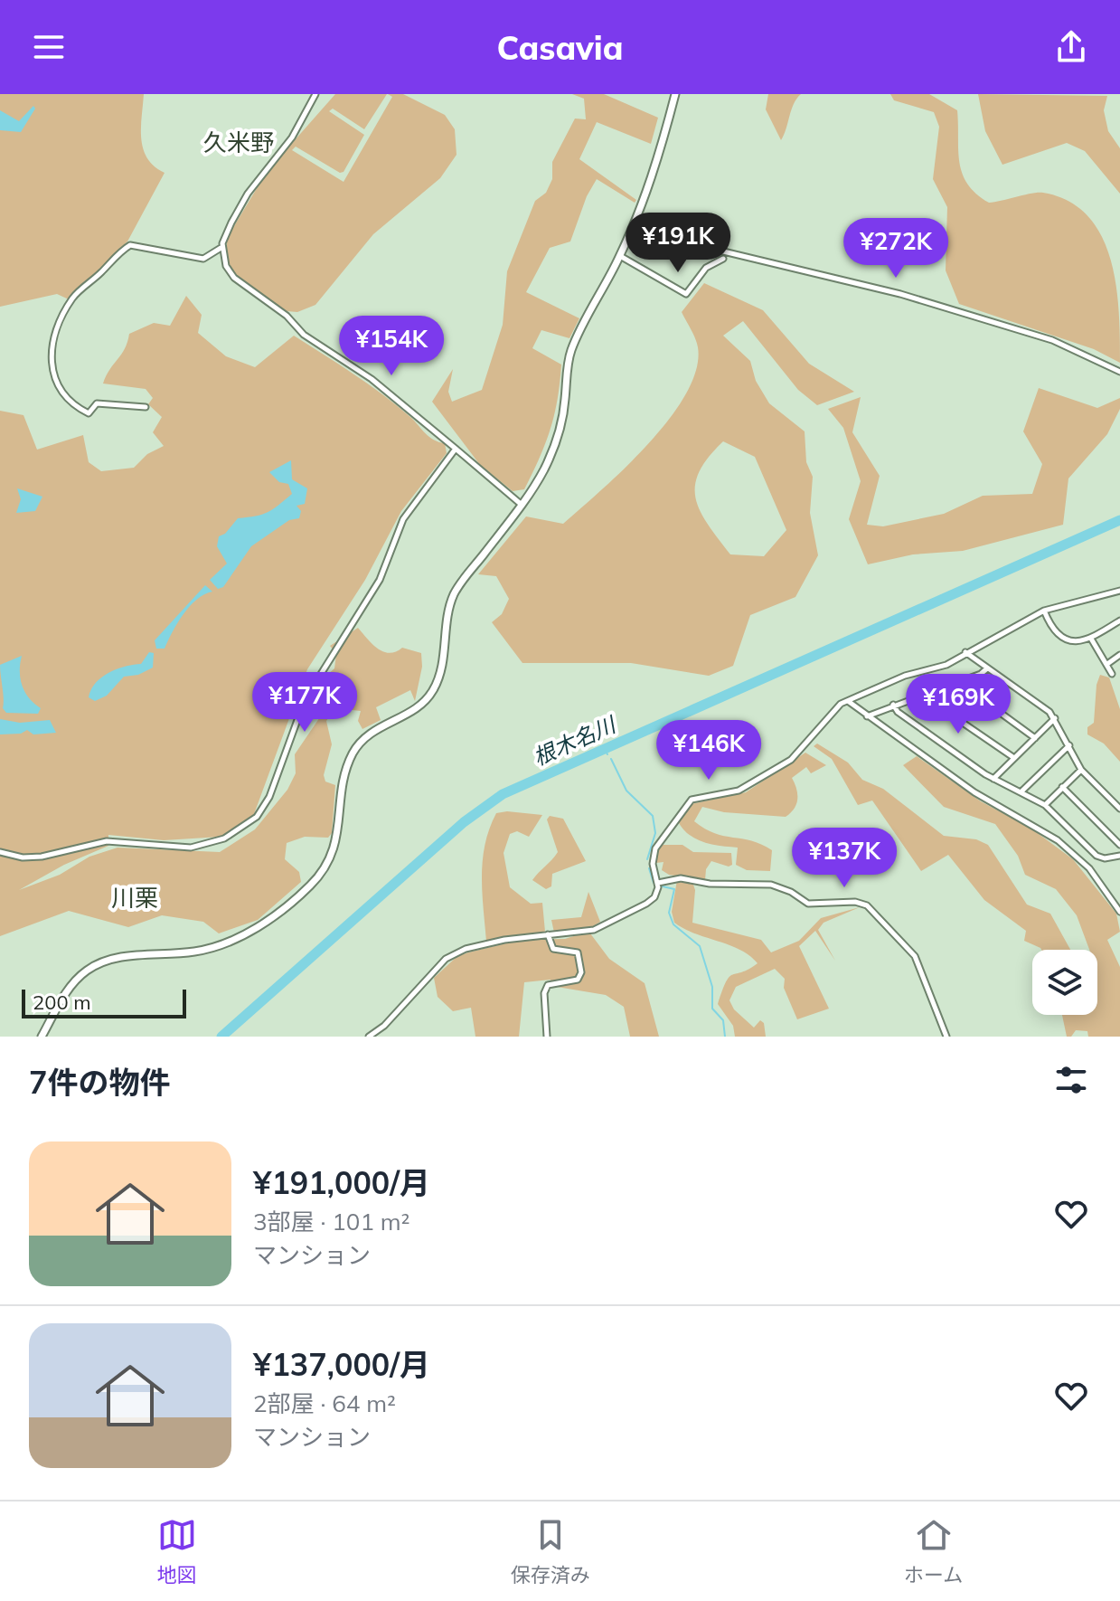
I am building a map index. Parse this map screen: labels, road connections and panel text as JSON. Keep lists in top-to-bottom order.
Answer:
{
  "districts": ["久米野", "川栗"],
  "water": ["根木名川"],
  "scale_bar": "200 m",
  "page": {
    "header": "Casavia",
    "price": [
      "¥191K",
      "¥272K",
      "¥154K",
      "¥177K",
      "¥169K",
      "¥146K",
      "¥137K"
    ],
    "scale": "200 m",
    "heading": "7件の物件",
    "list": [
      {
        "name": "¥191,000/月",
        "note": "3部屋 · 101 m² · マンション"
      },
      {
        "name": "¥137,000/月",
        "note": "2部屋 · 64 m² · マンション"
      }
    ],
    "tabs": ["地図", "保存済み", "ホーム"]
  }
}
